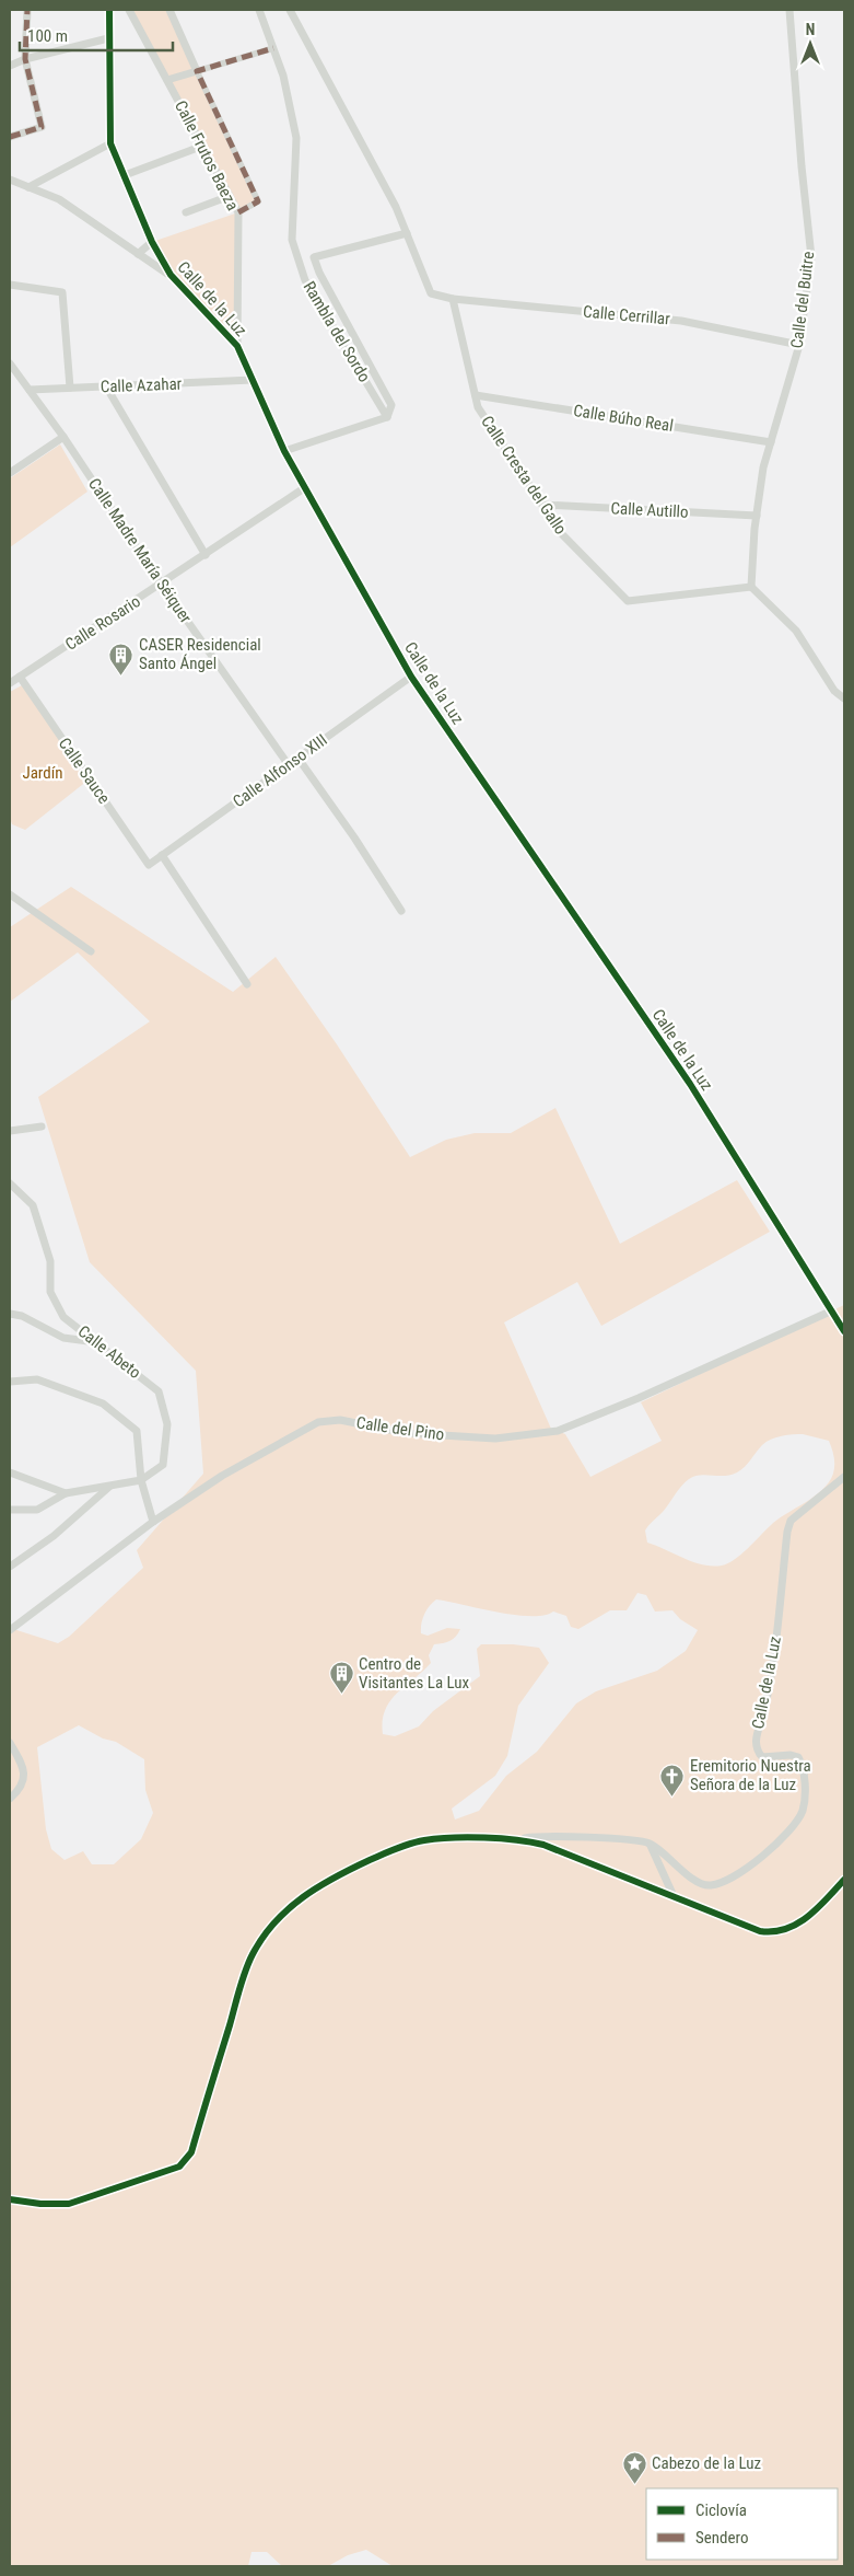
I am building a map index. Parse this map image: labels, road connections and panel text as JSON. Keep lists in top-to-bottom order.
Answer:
{
  "streets": {
    "street": [
      "Calle Frutos Baeza",
      "Calle de la Luz",
      "Calle del Buitre",
      "Calle Cerrillar",
      "Rambla del Sordo",
      "Calle Azahar",
      "Calle Búho Real",
      "Calle Cresta del Gallo",
      "Calle Autillo",
      "Calle Madre María Séiquer",
      "Calle Rosario",
      "Calle Sauce",
      "Calle Alfonso XIII",
      "Calle Abeto",
      "Calle del Pino"
    ]
  },
  "crossings": [
    ["Calle Frutos Baeza", "Calle de la Luz"],
    ["Calle de la Luz", "Calle Azahar"],
    ["Calle de la Luz", "Calle Rosario"],
    ["Calle de la Luz", "Calle Alfonso XIII"],
    ["Calle de la Luz", "Calle del Pino"],
    ["Calle del Buitre", "Calle Cerrillar"],
    ["Calle del Buitre", "Calle Búho Real"],
    ["Calle del Buitre", "Calle Cresta del Gallo"],
    ["Calle del Buitre", "Calle Autillo"],
    ["Calle Cerrillar", "Calle Cresta del Gallo"],
    ["Calle Azahar", "Calle Madre María Séiquer"],
    ["Calle Búho Real", "Calle Cresta del Gallo"],
    ["Calle Cresta del Gallo", "Calle Autillo"],
    ["Calle Madre María Séiquer", "Calle Rosario"],
    ["Calle Madre María Séiquer", "Calle Alfonso XIII"],
    ["Calle Rosario", "Calle Sauce"],
    ["Calle Sauce", "Calle Alfonso XIII"]
  ],
  "parks": ["Jardín"],
  "places": {
    "building": ["CASER Residencial Santo Ángel", "Centro de Visitantes La Lux"],
    "church": ["Eremitorio Nuestra Señora de la Luz"],
    "place": ["Cabezo de la Luz"]
  },
  "legend": ["Ciclovía", "Sendero"],
  "scale_bar": "100 m",
  "north": "top"
}
